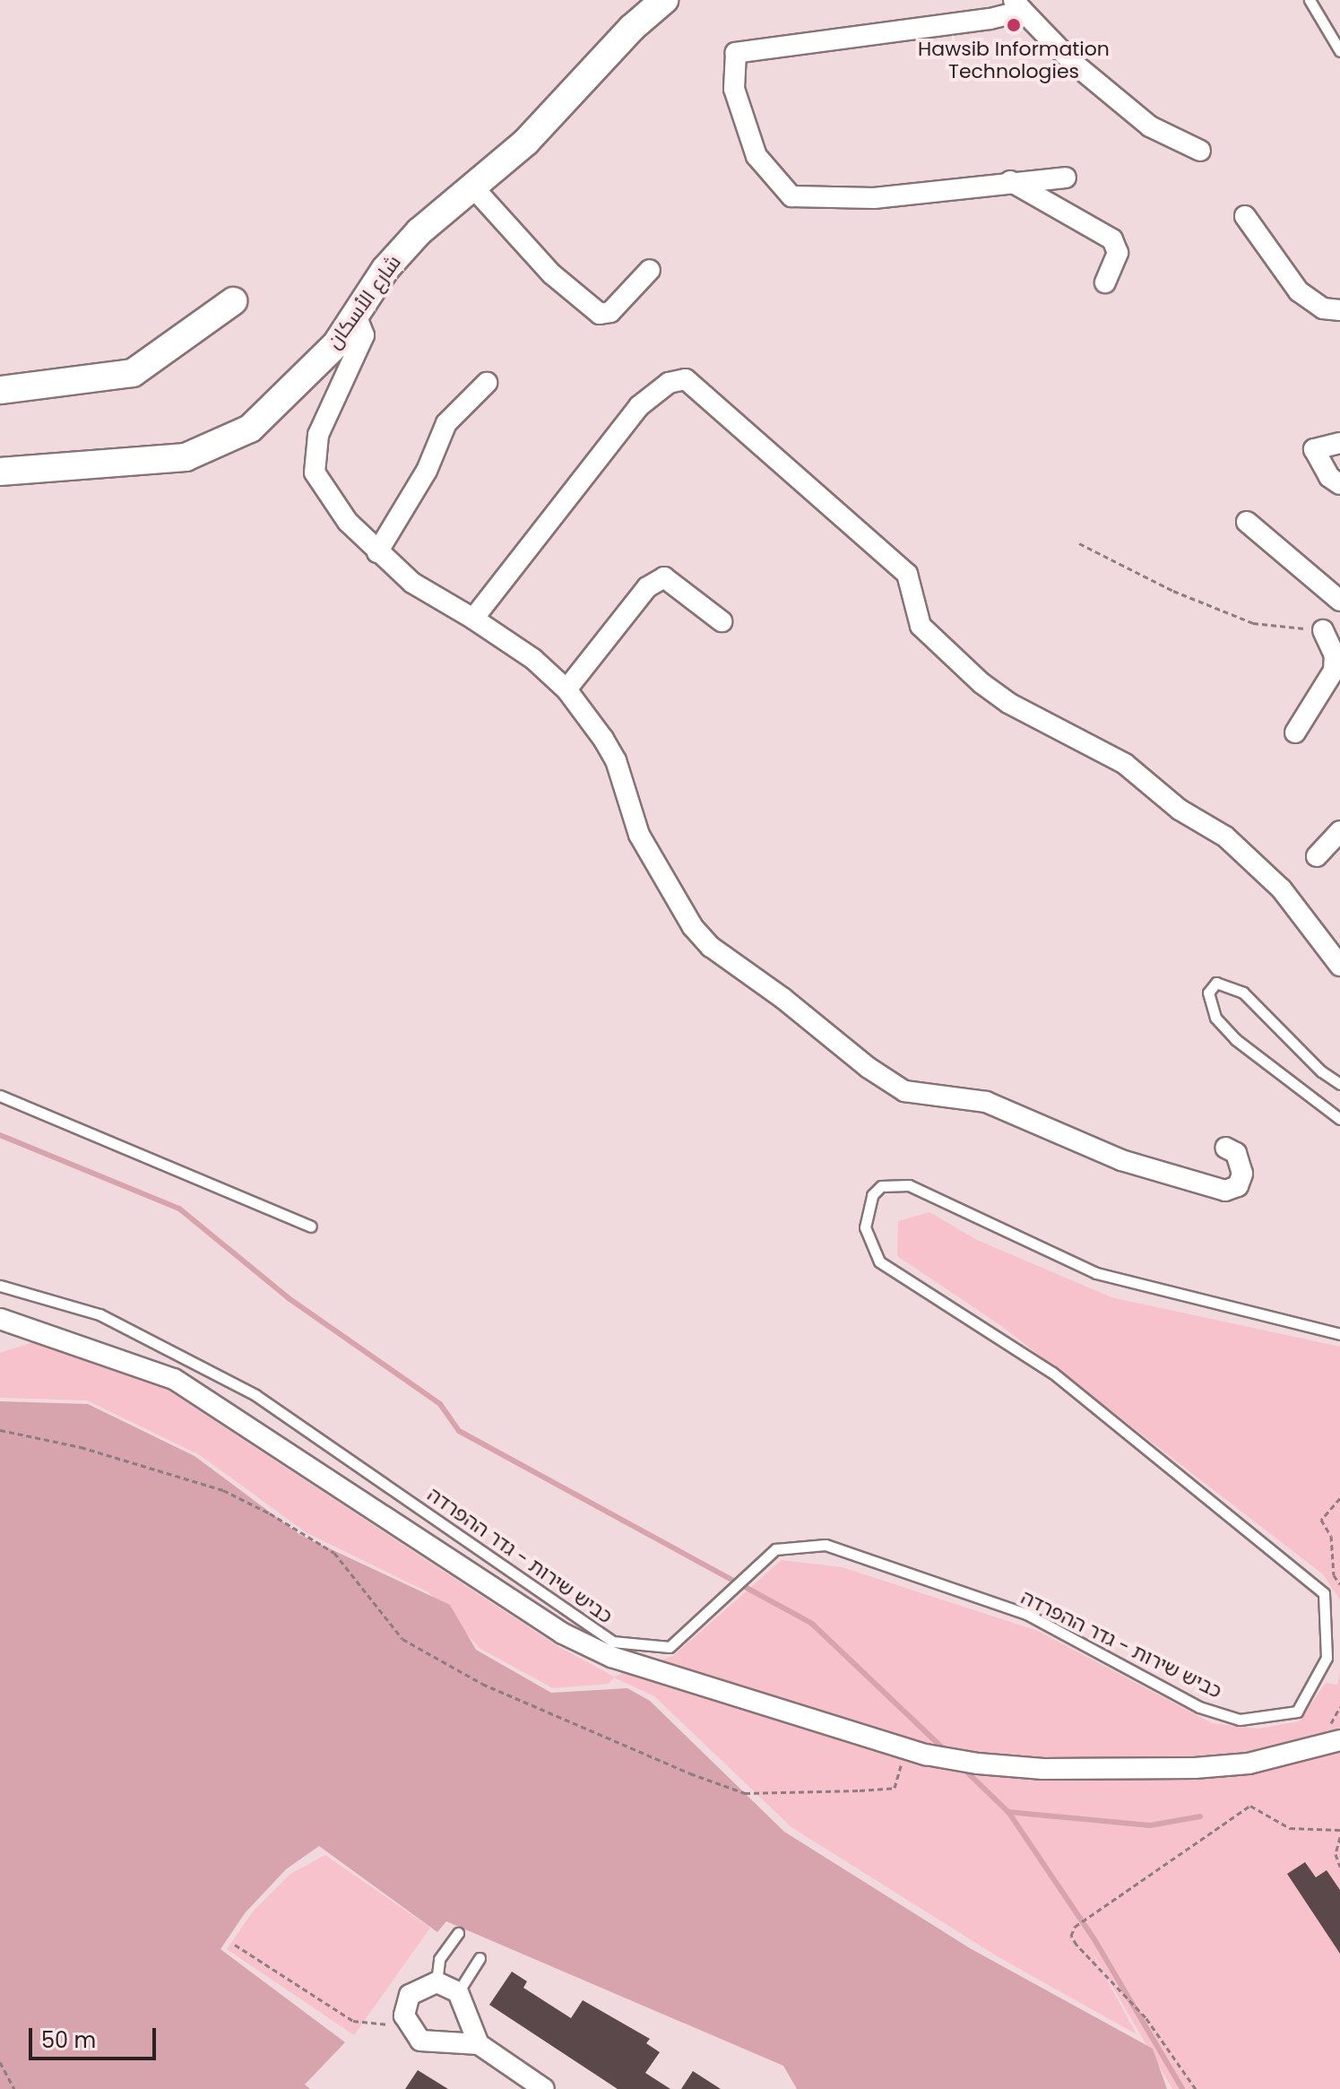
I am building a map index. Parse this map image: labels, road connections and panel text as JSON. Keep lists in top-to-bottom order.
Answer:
{
  "streets": {
    "street": ["شارع الأسكان"],
    "lane": ["כביש שירות - גדר ההפרדה"]
  },
  "places": ["Hawsib Information Technologies"],
  "scale_bar": "50 m"
}
